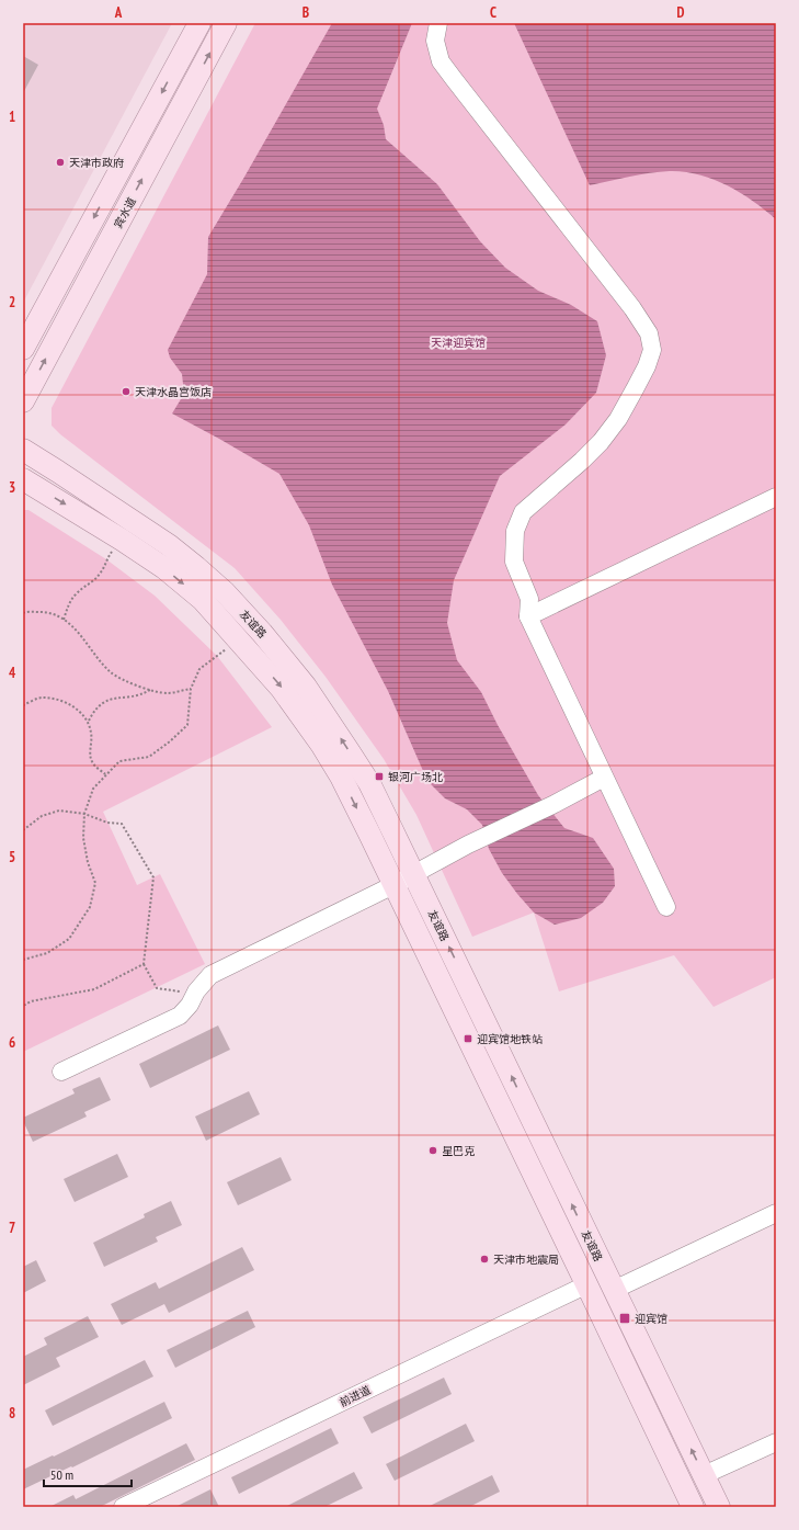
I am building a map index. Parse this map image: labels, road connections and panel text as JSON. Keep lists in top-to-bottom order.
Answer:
{
  "streets": {
    "main road": ["宾水道", "友谊路"],
    "street": ["前进道"]
  },
  "crossings": [
    ["友谊路", "前进道"]
  ],
  "parks": ["天津迎宾馆"],
  "places": {
    "other": [
      "天津市政府",
      "天津水晶宫饭店",
      "星巴克",
      "天津市地震局"
    ],
    "transit": ["银河广场北", "迎宾馆地铁站", "迎宾馆"]
  },
  "scale_bar": "50 m",
  "grid": {
    "columns": [
      "A",
      "B",
      "C",
      "D"
    ],
    "rows": [
      "1",
      "2",
      "3",
      "4",
      "5",
      "6",
      "7",
      "8"
    ]
  }
}
